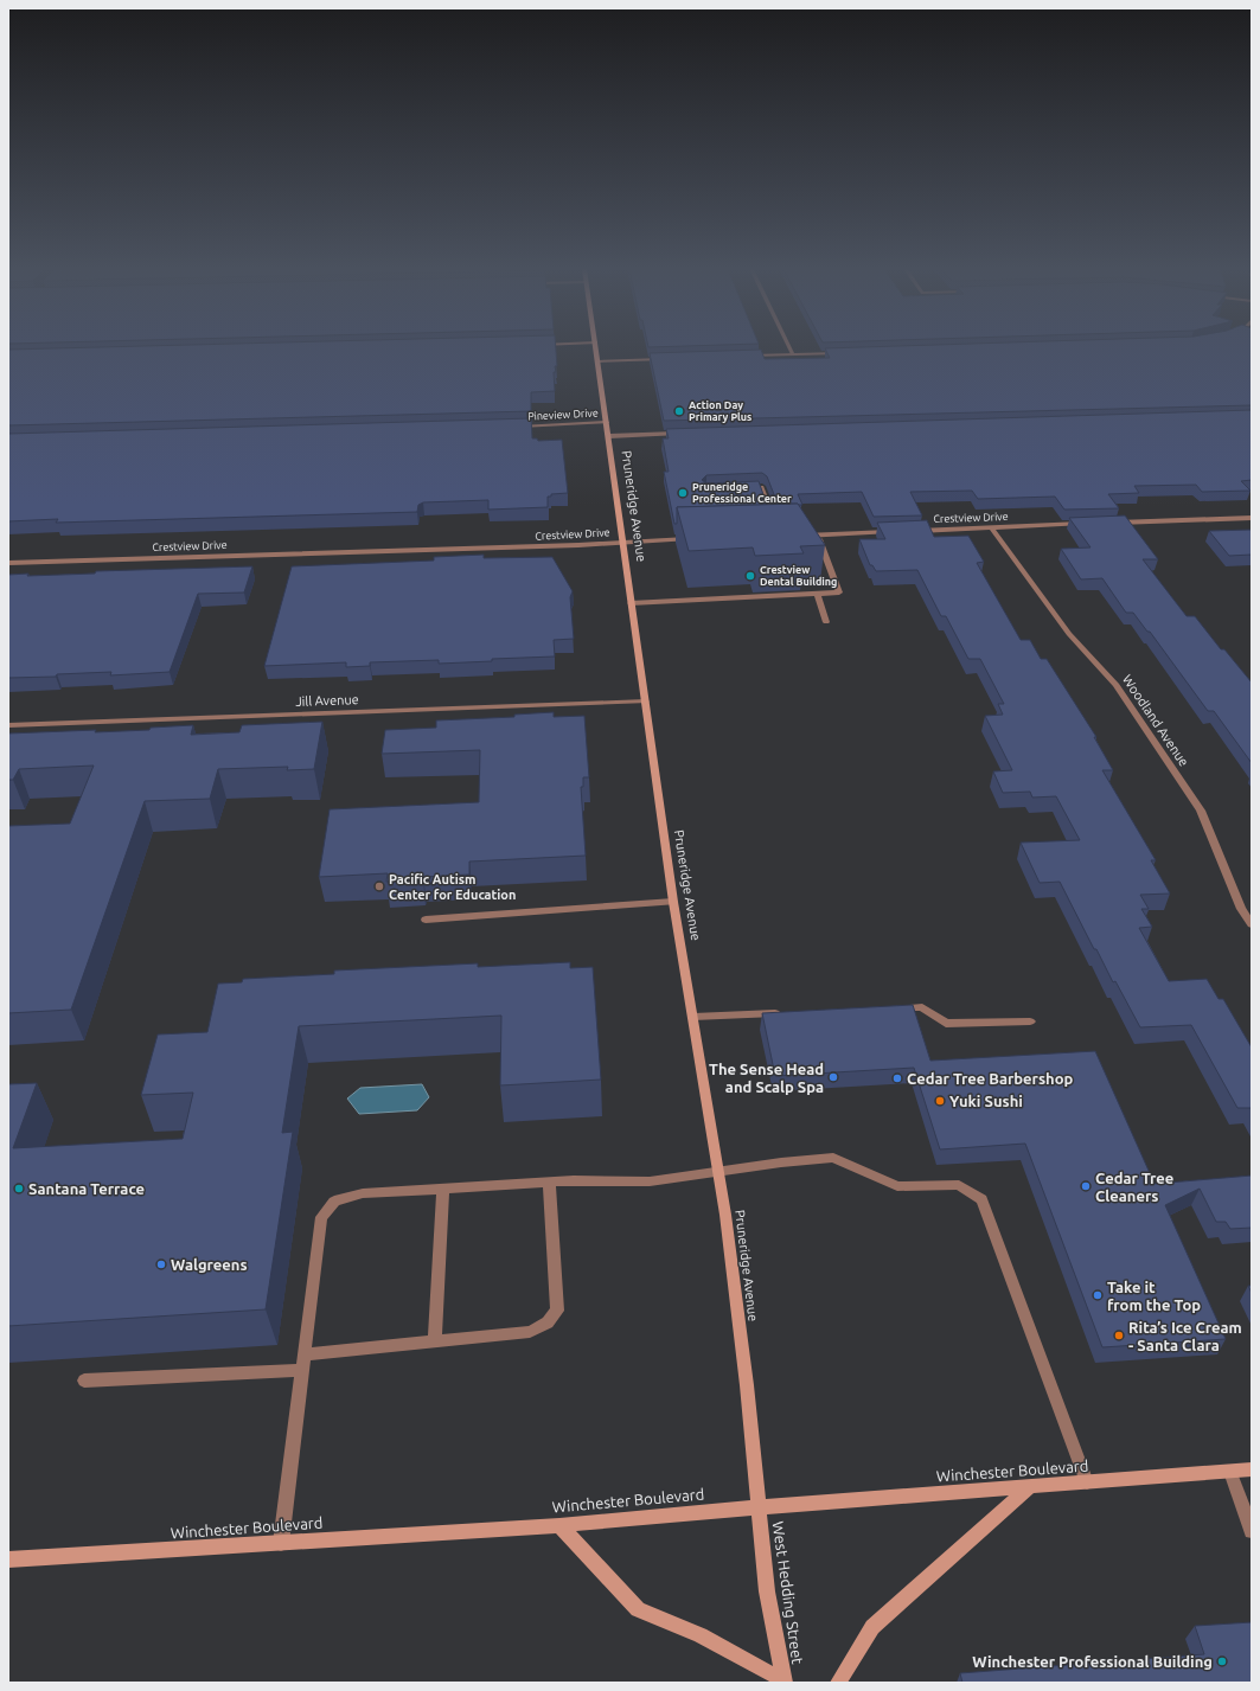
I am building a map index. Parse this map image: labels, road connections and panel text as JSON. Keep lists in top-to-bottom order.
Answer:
{
  "streets": {
    "main road": ["Pruneridge Avenue", "Winchester Boulevard", "West Hedding Street"],
    "street": [
      "Pineview Drive",
      "Crestview Drive",
      "Jill Avenue",
      "Woodland Avenue"
    ]
  },
  "crossings": [
    ["Pineview Drive", "Pruneridge Avenue"],
    ["Pruneridge Avenue", "Crestview Drive"],
    ["Pruneridge Avenue", "Jill Avenue"],
    ["Pruneridge Avenue", "Winchester Boulevard"],
    ["Pruneridge Avenue", "West Hedding Street"],
    ["Crestview Drive", "Woodland Avenue"],
    ["Winchester Boulevard", "West Hedding Street"]
  ],
  "places": [
    "Action Day Primary Plus",
    "Pruneridge Professional Center",
    "Crestview Dental Building",
    "Pacific Autism Center for Education",
    "The Sense Head and Scalp Spa",
    "Cedar Tree Barbershop",
    "Yuki Sushi",
    "Cedar Tree Cleaners",
    "Santana Terrace",
    "Walgreens",
    "Take it from the Top",
    "Rita’s Ice Cream - Santa Clara",
    "Winchester Professional Building"
  ]
}
